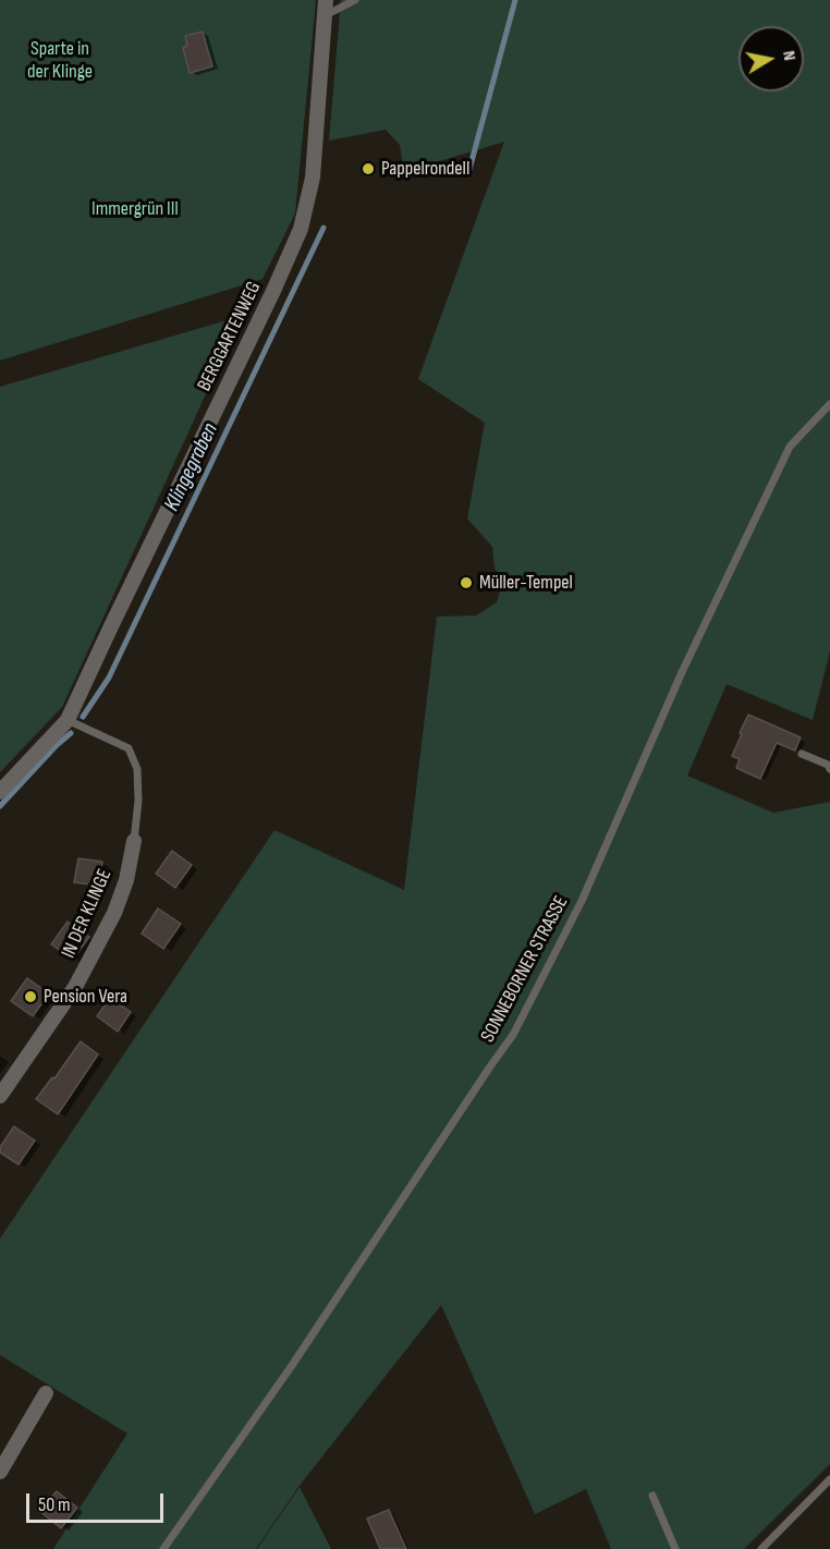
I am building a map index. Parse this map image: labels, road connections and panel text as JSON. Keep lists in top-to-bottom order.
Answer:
{
  "streets": {
    "street": ["BERGGARTENWEG", "IN DER KLINGE"],
    "lane": ["SONNEBORNER STRASSE"]
  },
  "water": ["Klingegraben"],
  "parks": ["Sparte in der Klinge", "Immergrün III"],
  "places": ["Pappelrondell", "Müller-Tempel", "Pension Vera"],
  "scale_bar": "50 m",
  "north": "right"
}
